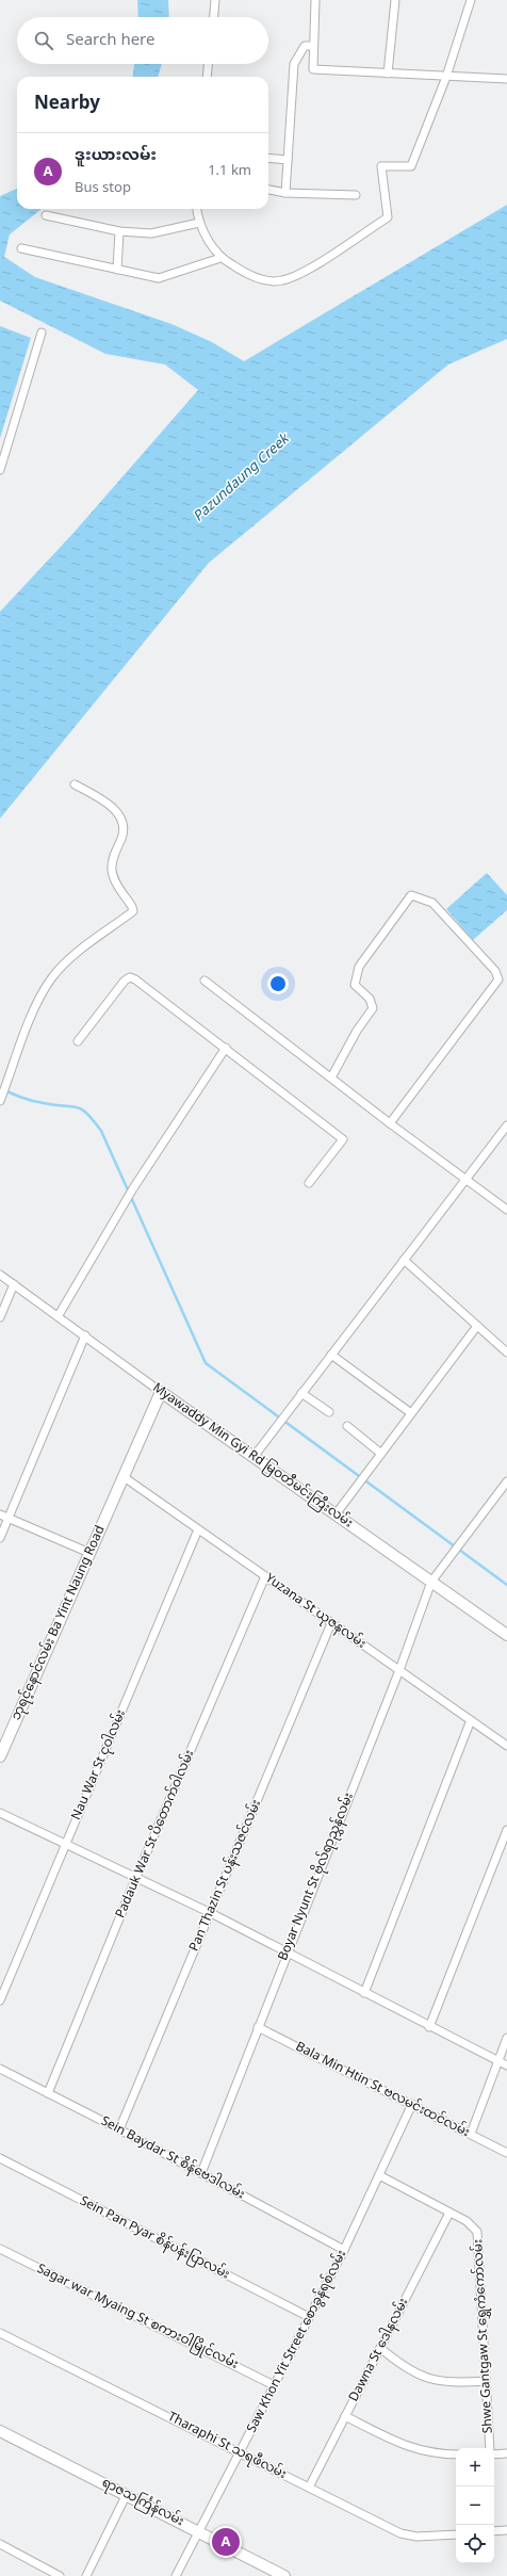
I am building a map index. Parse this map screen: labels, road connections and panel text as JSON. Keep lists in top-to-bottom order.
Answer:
{
  "streets": {
    "main road": ["Myawaddy Min Gyi Rd မြဝတီမင်းကြီးလမ်း", "ဘုရင့်နောင်လမ်း Ba Yint Naung Road", "ရာဇသင်္ကြန်လမ်း"],
    "street": [
      "Yuzana St ယုဇနလမ်း",
      "Nau War St ငုဝါလမ်း",
      "Padauk War St ပိတောက်ဝါလမ်း",
      "Pan Thazin St ပန်းသဇင်လမ်း",
      "Boyar Nyunt St ဗိုလ်ရာညွှန်လမ်း",
      "Bala Min Htin St ဗလမင်းထင်လမ်း",
      "Sein Baydar St စိန်ဗေဒါလမ်း",
      "Sein Pan Pyar စိန်ပန်းပြာလမ်း",
      "Sagar war Myaing St စကားဝါမြိုင်လမ်း",
      "Shwe Gantgaw St ရွှေကံကော်လမ်း",
      "Saw Khon Yit Street စောခွန်ရစ်လမ်း",
      "Dawna St ဒေါနလမ်း",
      "Tharaphi St သရဖီလမ်း"
    ]
  },
  "crossings": [
    ["Myawaddy Min Gyi Rd မြဝတီမင်းကြီးလမ်း", "ဘုရင့်နောင်လမ်း Ba Yint Naung Road"],
    ["Myawaddy Min Gyi Rd မြဝတီမင်းကြီးလမ်း", "Boyar Nyunt St ဗိုလ်ရာညွှန်လမ်း"],
    ["Yuzana St ယုဇနလမ်း", "ဘုရင့်နောင်လမ်း Ba Yint Naung Road"],
    ["Yuzana St ယုဇနလမ်း", "Nau War St ငုဝါလမ်း"],
    ["Yuzana St ယုဇနလမ်း", "Padauk War St ပိတောက်ဝါလမ်း"],
    ["Yuzana St ယုဇနလမ်း", "Pan Thazin St ပန်းသဇင်လမ်း"],
    ["Yuzana St ယုဇနလမ်း", "Boyar Nyunt St ဗိုလ်ရာညွှန်လမ်း"],
    ["Padauk War St ပိတောက်ဝါလမ်း", "Sein Baydar St စိန်ဗေဒါလမ်း"],
    ["Pan Thazin St ပန်းသဇင်လမ်း", "Sein Baydar St စိန်ဗေဒါလမ်း"],
    ["Boyar Nyunt St ဗိုလ်ရာညွှန်လမ်း", "Bala Min Htin St ဗလမင်းထင်လမ်း"],
    ["Boyar Nyunt St ဗိုလ်ရာညွှန်လမ်း", "Sein Baydar St စိန်ဗေဒါလမ်း"],
    ["Bala Min Htin St ဗလမင်းထင်လမ်း", "Saw Khon Yit Street စောခွန်ရစ်လမ်း"],
    ["Sein Baydar St စိန်ဗေဒါလမ်း", "Saw Khon Yit Street စောခွန်ရစ်လမ်း"],
    ["Sein Pan Pyar စိန်ပန်းပြာလမ်း", "Saw Khon Yit Street စောခွန်ရစ်လမ်း"],
    ["Sagar war Myaing St စကားဝါမြိုင်လမ်း", "Saw Khon Yit Street စောခွန်ရစ်လမ်း"],
    ["Shwe Gantgaw St ရွှေကံကော်လမ်း", "Saw Khon Yit Street စောခွန်ရစ်လမ်း"],
    ["Shwe Gantgaw St ရွှေကံကော်လမ်း", "Dawna St ဒေါနလမ်း"],
    ["Saw Khon Yit Street စောခွန်ရစ်လမ်း", "Tharaphi St သရဖီလမ်း"],
    ["Saw Khon Yit Street စောခွန်ရစ်လမ်း", "ရာဇသင်္ကြန်လမ်း"],
    ["Dawna St ဒေါနလမ်း", "Tharaphi St သရဖီလမ်း"]
  ],
  "water": ["Pazundaung Creek"],
  "page": {
    "search": "Search here",
    "heading": "Nearby",
    "list": [
      {
        "mark": "A",
        "name": "ဒူးယားလမ်း",
        "note": "Bus stop",
        "value": "1.1 km"
      }
    ],
    "map_buttons": ["+", "−"],
    "pins": "A"
  }
}
